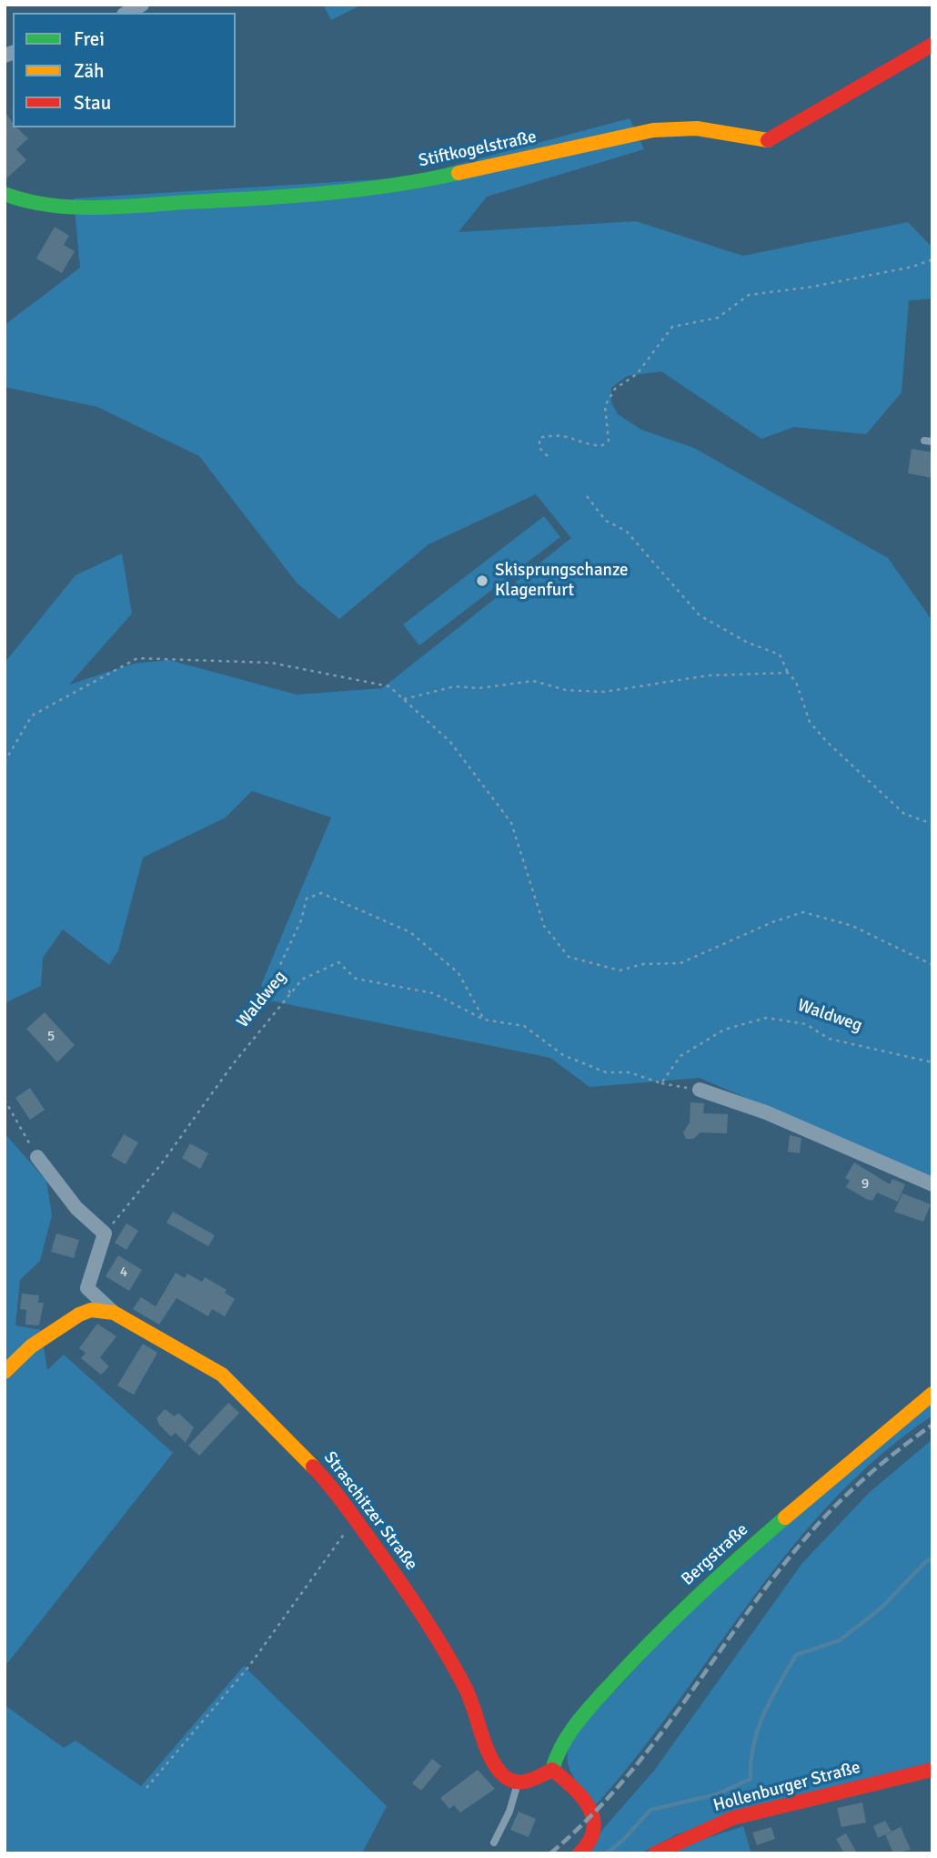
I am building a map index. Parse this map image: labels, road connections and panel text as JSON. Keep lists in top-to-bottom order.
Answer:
{
  "streets": {
    "street": [
      "Stiftkogelstraße",
      "Straschitzer Straße",
      "Bergstraße",
      "Hollenburger Straße"
    ],
    "path": ["Waldweg"]
  },
  "places": ["Skisprungschanze Klagenfurt"],
  "house_numbers": ["5", "9", "4"],
  "legend": ["Frei", "Zäh", "Stau"]
}
